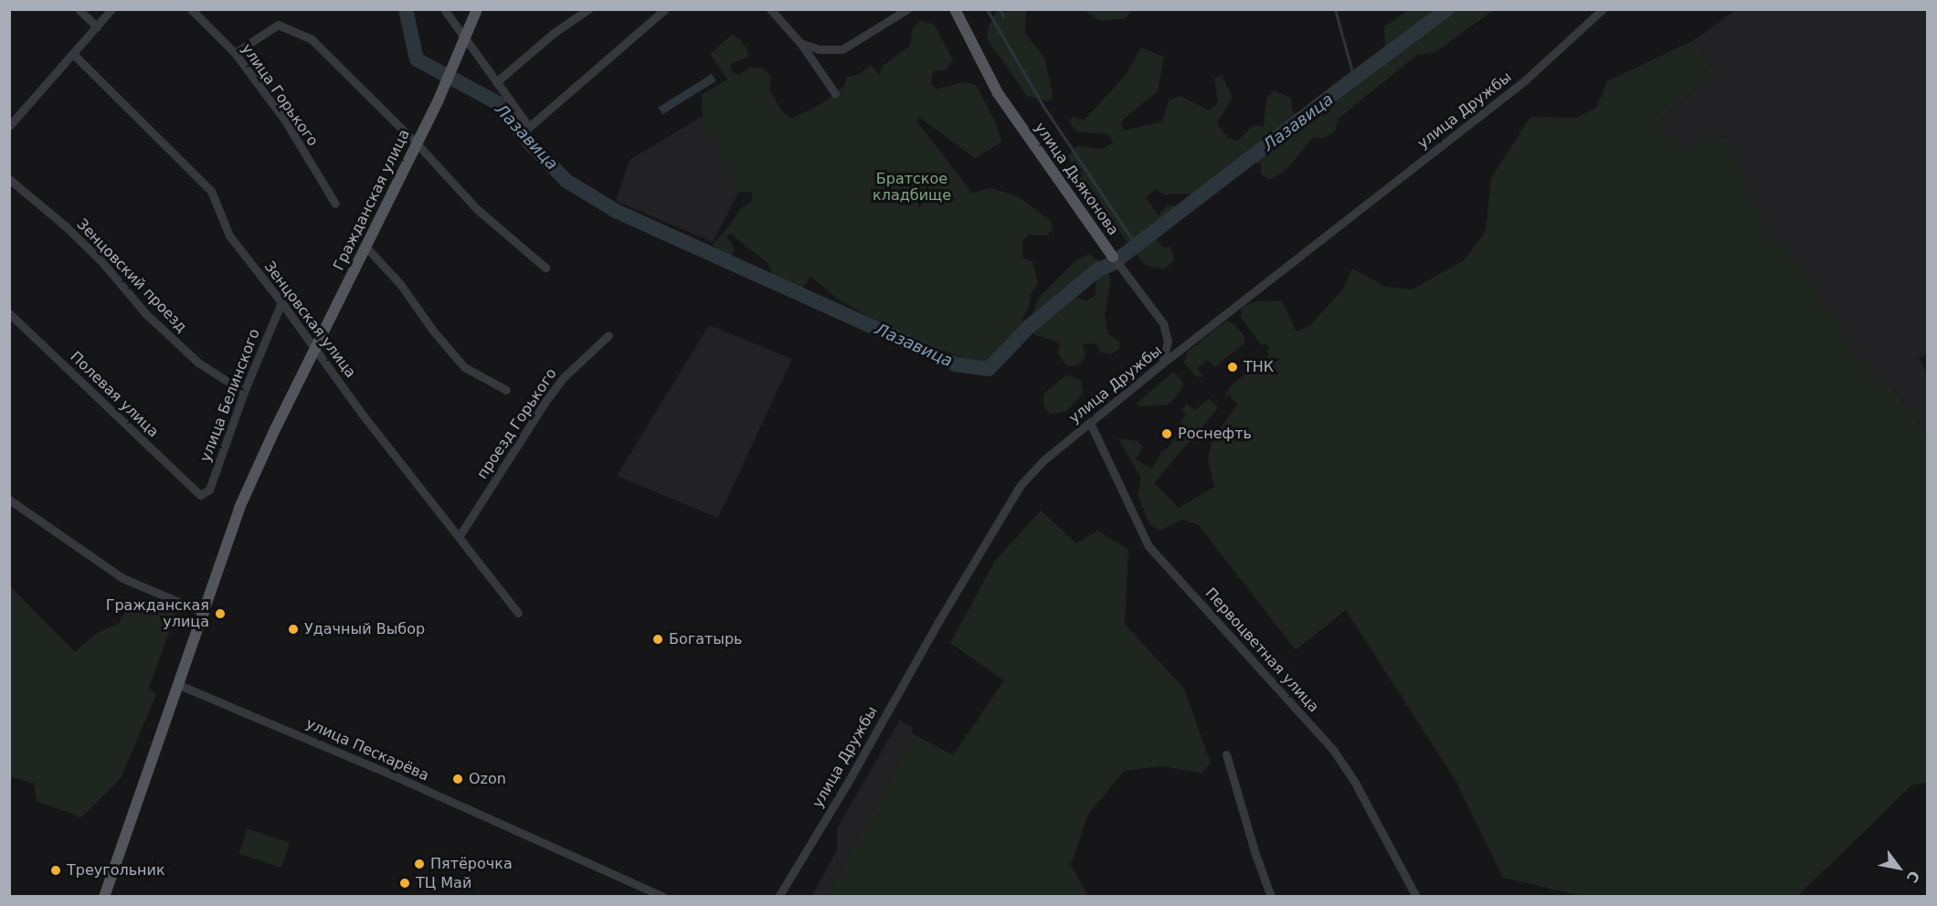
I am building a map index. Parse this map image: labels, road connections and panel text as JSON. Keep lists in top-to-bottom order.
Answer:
{
  "streets": {
    "main road": ["улица Дьяконова", "Гражданская улица"],
    "street": [
      "улица Горького",
      "улица Дружбы",
      "Зенцовский проезд",
      "Зенцовская улица",
      "Полевая улица",
      "улица Белинского",
      "проезд Горького",
      "Первоцветная улица",
      "улица Пескарёва"
    ]
  },
  "crossings": [
    ["улица Дружбы", "улица Дьяконова"],
    ["улица Дружбы", "Первоцветная улица"],
    ["Гражданская улица", "Зенцовская улица"],
    ["Гражданская улица", "улица Пескарёва"],
    ["Зенцовский проезд", "улица Белинского"],
    ["Зенцовская улица", "улица Белинского"],
    ["Зенцовская улица", "проезд Горького"],
    ["Полевая улица", "улица Белинского"]
  ],
  "water": ["Лазавица"],
  "parks": ["Братское кладбище"],
  "places": [
    "ТНК",
    "Роснефть",
    "Гражданская улица",
    "Удачный Выбор",
    "Богатырь",
    "Ozon",
    "Пятёрочка",
    "Треугольник",
    "ТЦ Май"
  ],
  "north": "bottom right"
}
